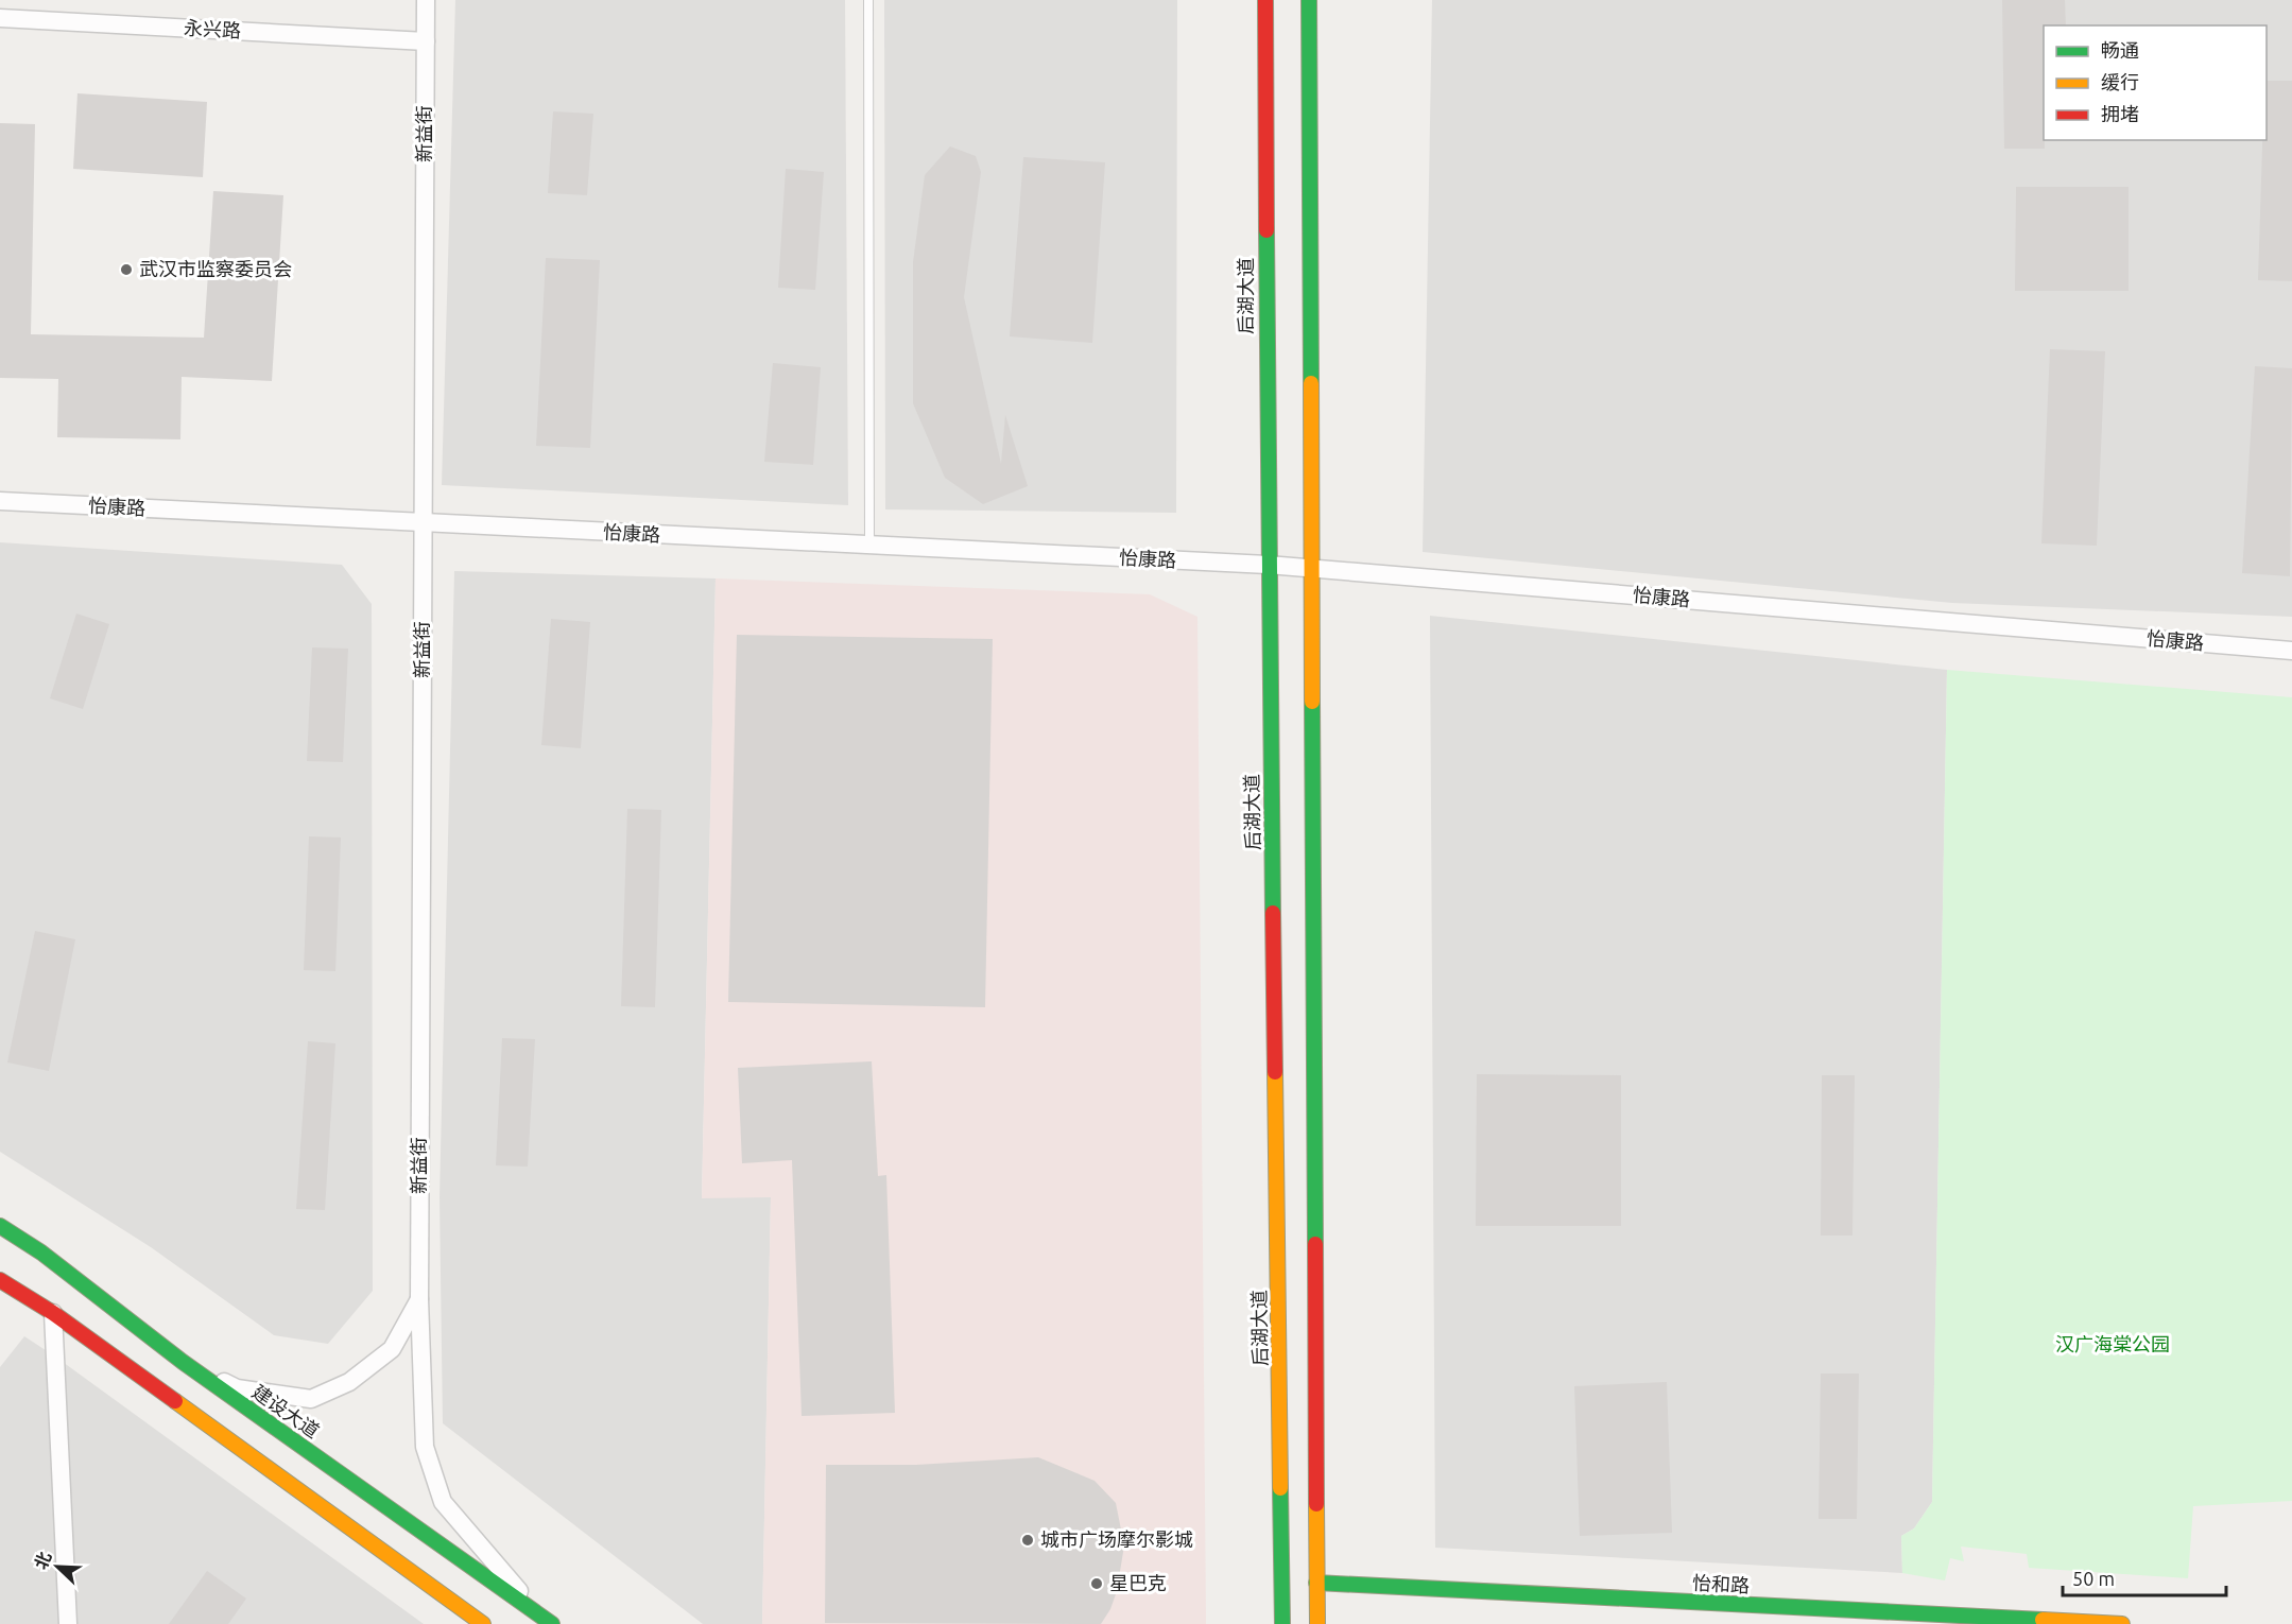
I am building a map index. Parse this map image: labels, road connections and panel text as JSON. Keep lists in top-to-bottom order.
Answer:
{
  "streets": {
    "main road": ["后湖大道", "建设大道", "怡和路"],
    "street": ["永兴路", "新益街", "怡康路"]
  },
  "crossings": [
    ["永兴路", "新益街"],
    ["新益街", "怡康路"],
    ["新益街", "建设大道"],
    ["后湖大道", "怡康路"]
  ],
  "parks": ["汉广海棠公园"],
  "places": ["武汉市监察委员会", "城市广场摩尔影城", "星巴克"],
  "legend": ["畅通", "缓行", "拥堵"],
  "scale_bar": "50 m",
  "north": "top left"
}
